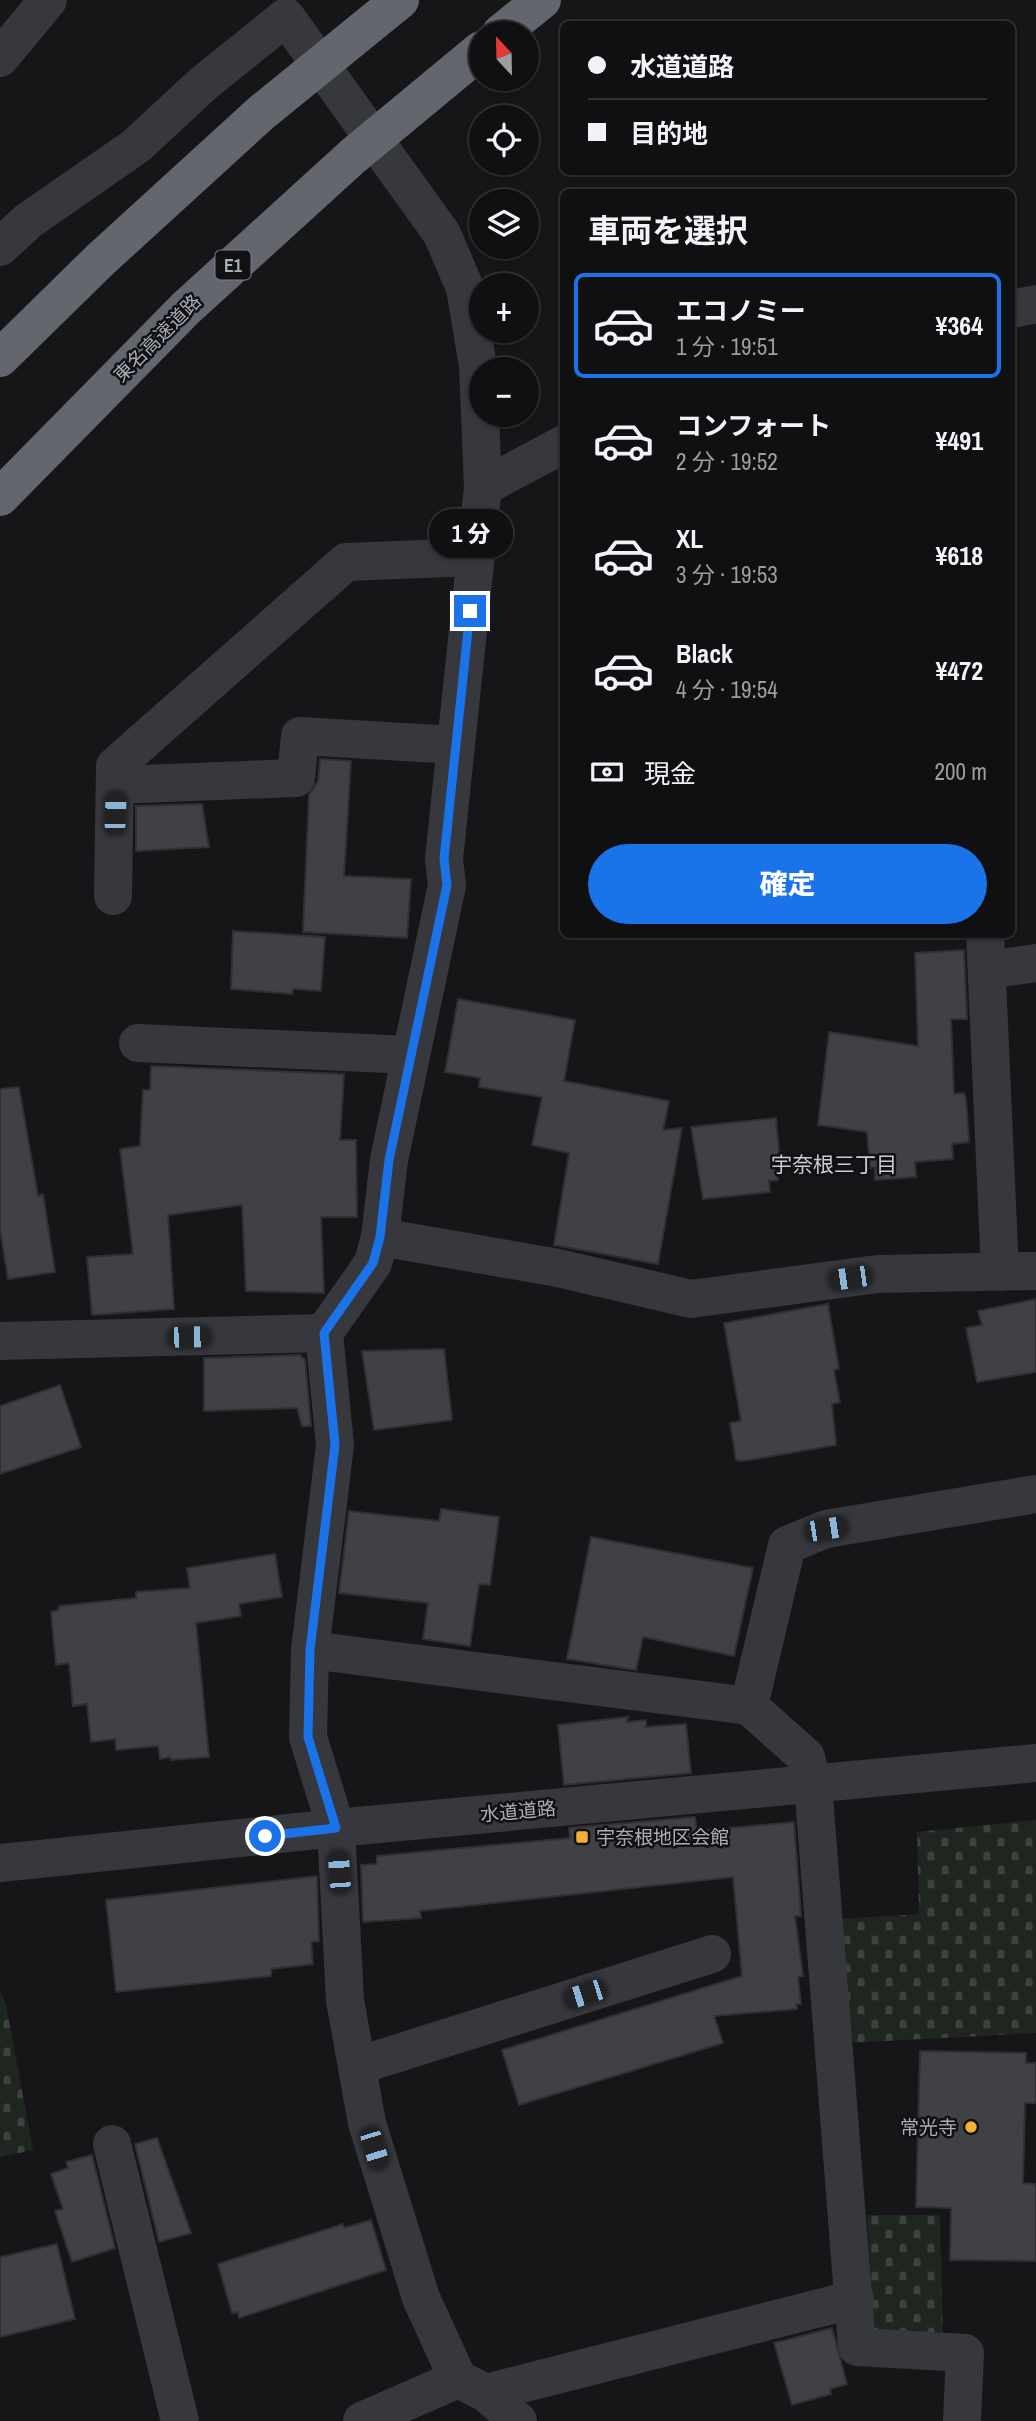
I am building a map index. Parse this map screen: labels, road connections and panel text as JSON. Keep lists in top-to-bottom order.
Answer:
{
  "streets": {
    "highway": ["E1", "東名高速道路"],
    "street": ["水道道路"]
  },
  "districts": ["宇奈根三丁目"],
  "places": {
    "transit": ["宇奈根地区会館"],
    "other": ["常光寺"]
  },
  "north": "top",
  "page": {
    "map_buttons": ["+", "−"],
    "banner": ["水道道路", "目的地"],
    "heading": "車両を選択",
    "list": [
      {
        "name": "エコノミー",
        "note": "1 分 · 19:51",
        "value": "¥364"
      },
      {
        "name": "コンフォート",
        "note": "2 分 · 19:52",
        "value": "¥491"
      },
      {
        "name": "XL",
        "note": "3 分 · 19:53",
        "value": "¥618"
      },
      {
        "name": "Black",
        "note": "4 分 · 19:54",
        "value": "¥472"
      }
    ],
    "bubble": "1 分",
    "pay": ["現金", "200 m"],
    "buttons": "確定"
  }
}
